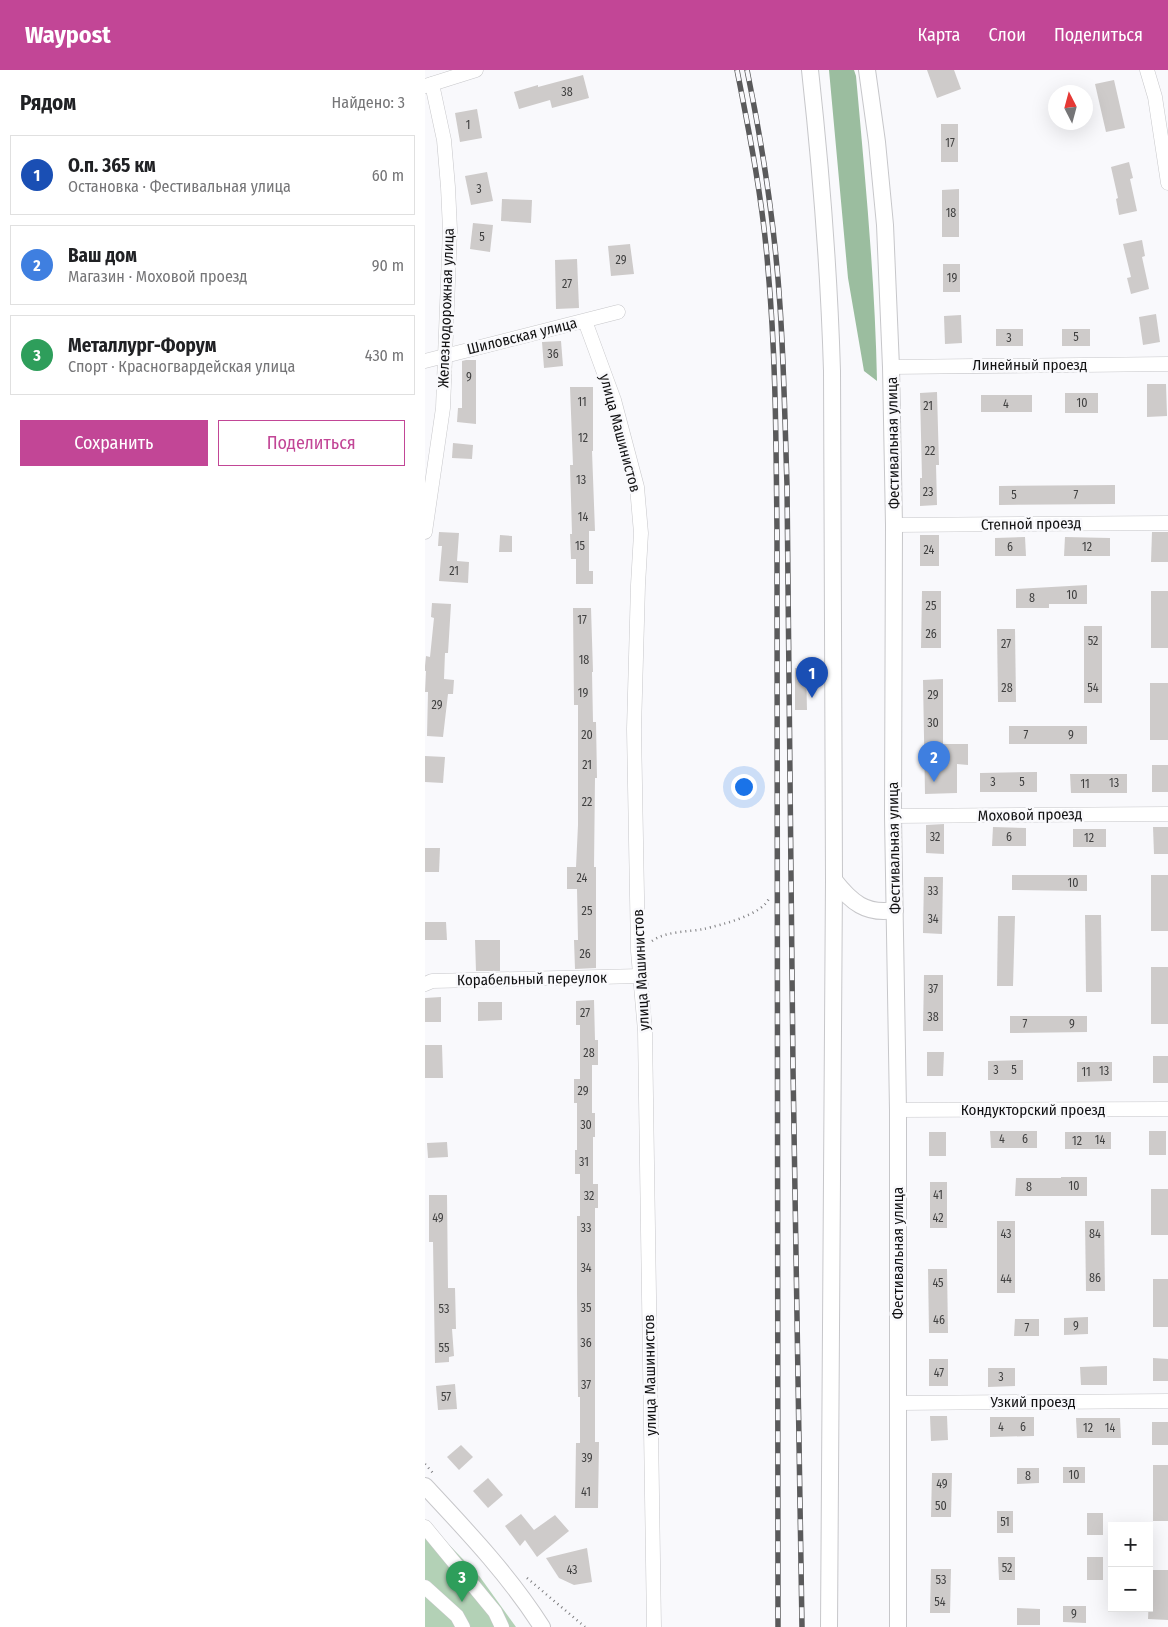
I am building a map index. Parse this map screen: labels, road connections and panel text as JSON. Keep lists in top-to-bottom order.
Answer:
{
  "streets": {
    "main road": ["Фестивальная улица"],
    "street": [
      "Железнодорожная улица",
      "Шиловская улица",
      "Линейный проезд",
      "улица Машинистов",
      "Степной проезд",
      "Моховой проезд",
      "Корабельный переулок",
      "Кондукторский проезд",
      "Узкий проезд"
    ]
  },
  "crossings": [
    ["Железнодорожная улица", "Шиловская улица"],
    ["Шиловская улица", "улица Машинистов"],
    ["Линейный проезд", "Фестивальная улица"],
    ["улица Машинистов", "Корабельный переулок"],
    ["Фестивальная улица", "Степной проезд"],
    ["Фестивальная улица", "Моховой проезд"],
    ["Фестивальная улица", "Кондукторский проезд"],
    ["Фестивальная улица", "Узкий проезд"]
  ],
  "house_numbers": [
    "38",
    "1",
    "17",
    "3",
    "18",
    "5",
    "29",
    "19",
    "27",
    "5",
    "3",
    "36",
    "9",
    "11",
    "10",
    "4",
    "21",
    "12",
    "22",
    "13",
    "23",
    "5",
    "7",
    "14",
    "15",
    "6",
    "12",
    "24",
    "21",
    "10",
    "8",
    "25",
    "17",
    "26",
    "52",
    "27",
    "18",
    "28",
    "54",
    "19",
    "29",
    "29",
    "30",
    "20",
    "7",
    "9",
    "21",
    "3",
    "5",
    "13",
    "11",
    "22",
    "32",
    "6",
    "12",
    "24",
    "10",
    "33",
    "25",
    "34",
    "26",
    "37",
    "27",
    "38",
    "7",
    "9",
    "28",
    "3",
    "5",
    "13",
    "11",
    "29",
    "30",
    "4",
    "6",
    "14",
    "12",
    "31",
    "10",
    "8",
    "41",
    "32",
    "49",
    "42",
    "33",
    "43",
    "84",
    "34",
    "86",
    "44",
    "45",
    "35",
    "53",
    "46",
    "9",
    "7",
    "36",
    "55",
    "47",
    "3",
    "37",
    "57",
    "4",
    "6",
    "12",
    "14",
    "39",
    "10",
    "8",
    "49",
    "41",
    "50",
    "51",
    "52",
    "43",
    "53",
    "54",
    "9"
  ],
  "north": "top",
  "page": {
    "header": "Waypost",
    "nav": ["Карта", "Слои", "Поделиться"],
    "heading": ["Рядом", "Найдено: 3"],
    "list": [
      {
        "mark": "1",
        "name": "О.п. 365 км",
        "note": "Остановка · Фестивальная улица",
        "value": "60 m"
      },
      {
        "mark": "2",
        "name": "Ваш дом",
        "note": "Магазин · Моховой проезд",
        "value": "90 m"
      },
      {
        "mark": "3",
        "name": "Металлург-Форум",
        "note": "Спорт · Красногвардейская улица",
        "value": "430 m"
      }
    ],
    "buttons": ["Сохранить", "Поделиться"],
    "pins": ["1", "2", "3"],
    "map_buttons": ["+", "−"]
  }
}
